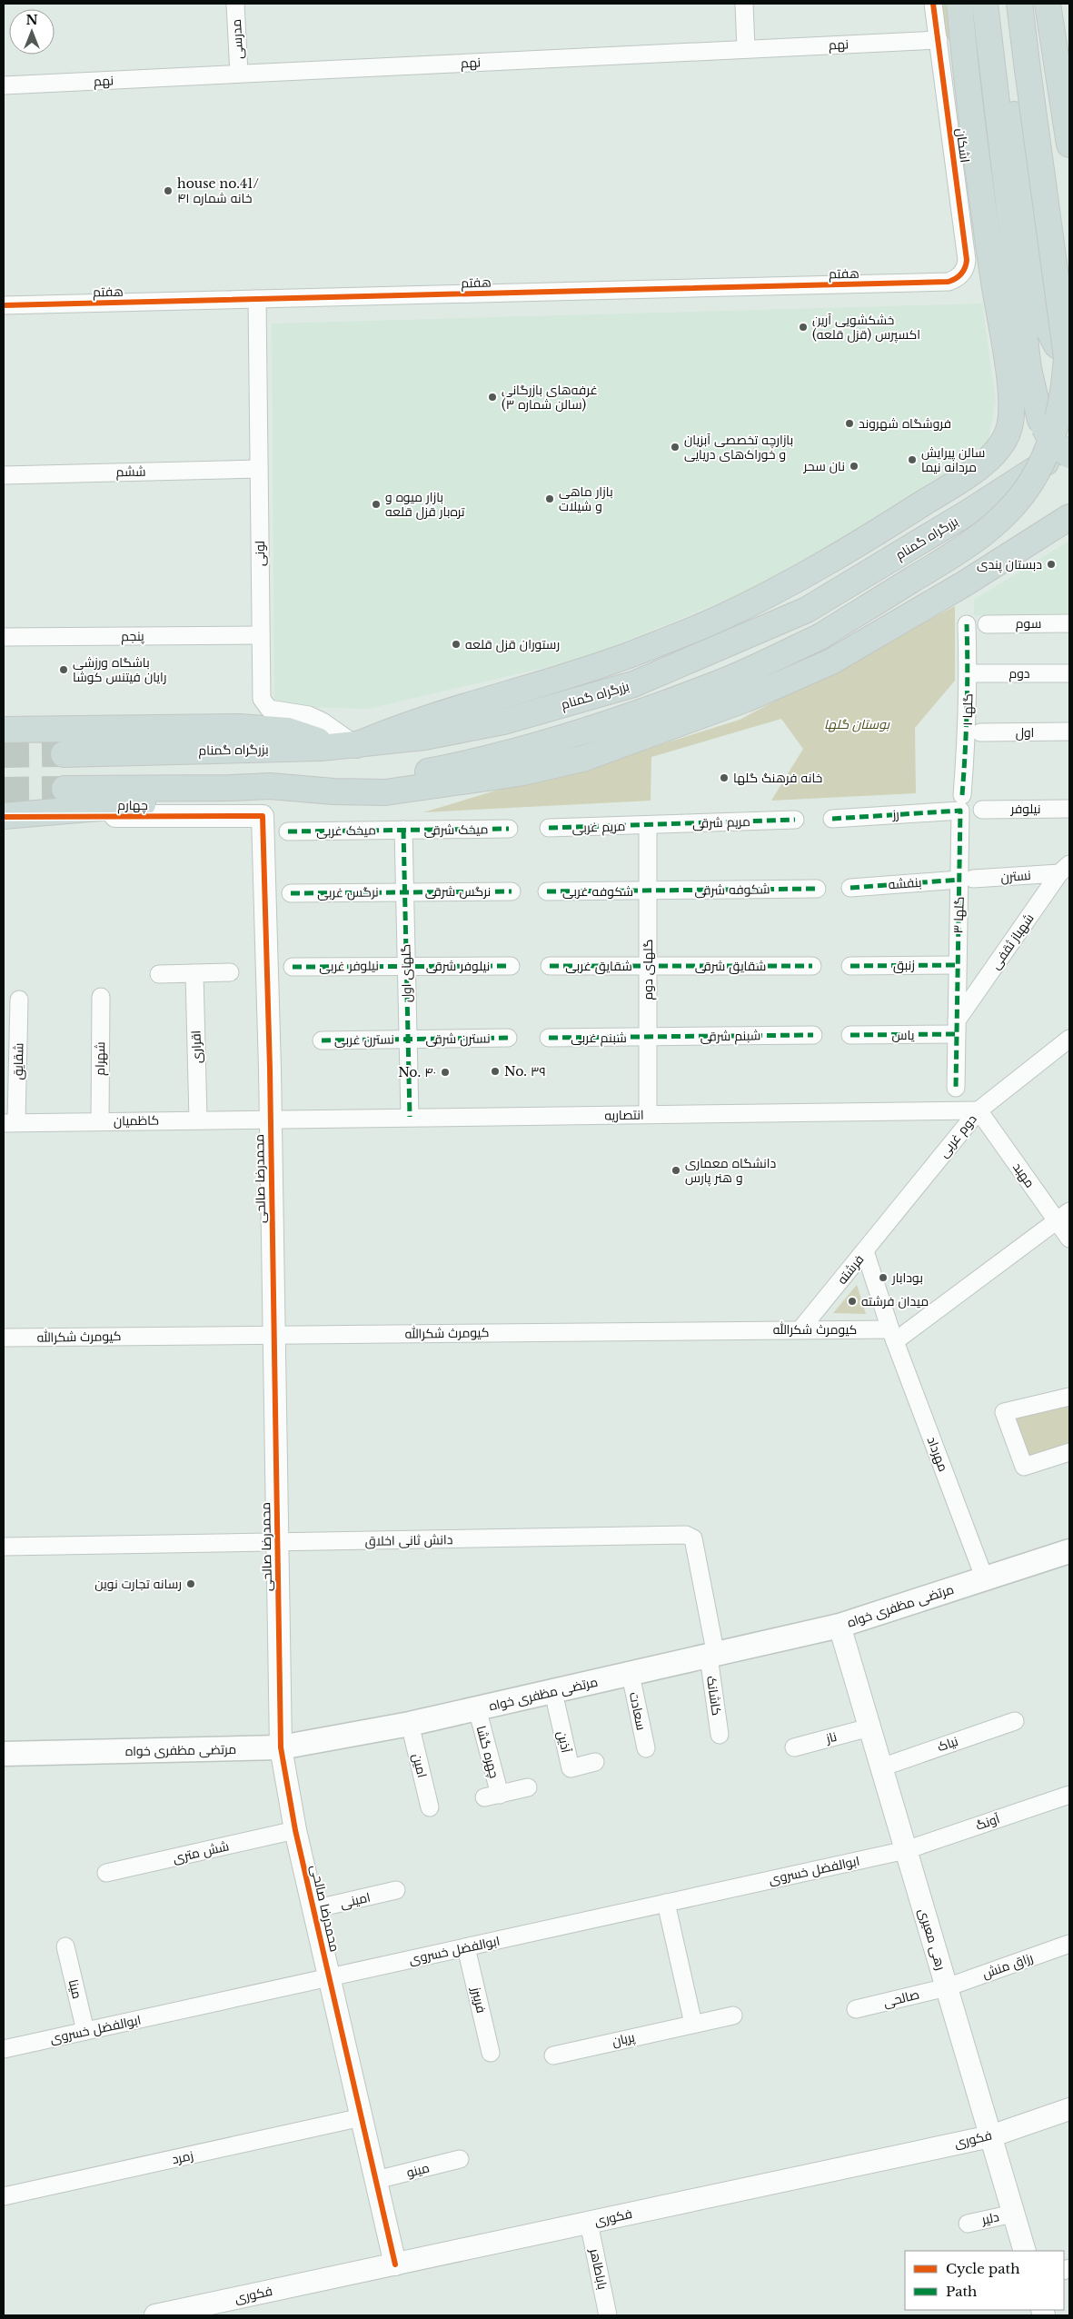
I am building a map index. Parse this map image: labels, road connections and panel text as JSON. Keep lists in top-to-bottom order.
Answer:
{
  "streets": {
    "highway": ["بزرگراه گمنام"],
    "main road": ["مرتضی مظفری خواه"],
    "street": [
      "مدرسی",
      "نهم",
      "اشکان",
      "هفتم",
      "ششم",
      "لونی",
      "سوم",
      "پنجم",
      "دوم",
      "گلها ۱",
      "اول",
      "چهارم",
      "نیلوفر",
      "رز",
      "مریم شرقی",
      "مریم غربی",
      "میخک شرقی",
      "میخک غربی",
      "نسترن",
      "بنفشه",
      "شکوفه شرقی",
      "نرگس شرقی",
      "شکوفه غربی",
      "نرگس غربی",
      "گلها ۳",
      "شهباز ثقفی",
      "زنبق",
      "نیلوفر غربی",
      "نیلوفر شرقی",
      "شقایق غربی",
      "شقایق شرقی",
      "گلهای دوم",
      "گلهای اول",
      "یاس",
      "شبنم شرقی",
      "شبنم غربی",
      "نسترن شرقی",
      "نسترن غربی",
      "اقراری",
      "شهرام",
      "شقایق",
      "انتصاریه",
      "کاظمیان",
      "دوم غربی",
      "مهبد",
      "محمدرضا صالحی",
      "فرشته",
      "کیومرث شکرالله",
      "مهرداد",
      "دانش ثانی اخلاق",
      "کاشانک",
      "سعادت",
      "ناز",
      "آذین",
      "نیاک",
      "چهره گشا",
      "امین",
      "آونگ",
      "شش متری",
      "ابوالفضل خسروی",
      "امینی",
      "رهی معیری",
      "رزاق منش",
      "مینا",
      "صالحی",
      "فریبرز",
      "پریان",
      "فکوری",
      "زمرد",
      "مینو",
      "دلیر",
      "باباطاهر"
    ]
  },
  "crossings": [
    ["مدرسی", "نهم"],
    ["نهم", "اشکان"],
    ["اشکان", "هفتم"],
    ["هفتم", "لونی"],
    ["ششم", "لونی"],
    ["بزرگراه گمنام", "لونی"],
    ["لونی", "پنجم"],
    ["دوم", "گلها ۱"],
    ["گلها ۱", "رز"],
    ["گلها ۱", "گلها ۳"],
    ["چهارم", "محمدرضا صالحی"],
    ["رز", "گلها ۳"],
    ["مریم شرقی", "مریم غربی"],
    ["مریم شرقی", "گلهای دوم"],
    ["مریم غربی", "گلهای دوم"],
    ["میخک شرقی", "میخک غربی"],
    ["میخک شرقی", "گلهای اول"],
    ["میخک غربی", "گلهای اول"],
    ["نسترن", "بنفشه"],
    ["نسترن", "گلها ۳"],
    ["نسترن", "شهباز ثقفی"],
    ["بنفشه", "گلها ۳"],
    ["شکوفه شرقی", "شکوفه غربی"],
    ["شکوفه شرقی", "گلهای دوم"],
    ["نرگس شرقی", "نرگس غربی"],
    ["نرگس شرقی", "گلهای اول"],
    ["شکوفه غربی", "گلهای دوم"],
    ["نرگس غربی", "گلهای اول"],
    ["گلها ۳", "شهباز ثقفی"],
    ["گلها ۳", "زنبق"],
    ["گلها ۳", "یاس"],
    ["شهباز ثقفی", "یاس"],
    ["نیلوفر غربی", "نیلوفر شرقی"],
    ["نیلوفر غربی", "گلهای اول"],
    ["نیلوفر شرقی", "گلهای اول"],
    ["شقایق غربی", "شقایق شرقی"],
    ["شقایق غربی", "گلهای دوم"],
    ["شقایق شرقی", "گلهای دوم"],
    ["گلهای دوم", "شبنم شرقی"],
    ["گلهای دوم", "شبنم غربی"],
    ["گلهای دوم", "انتصاریه"],
    ["گلهای اول", "نسترن شرقی"],
    ["گلهای اول", "نسترن غربی"],
    ["گلهای اول", "انتصاریه"],
    ["شبنم شرقی", "شبنم غربی"],
    ["نسترن شرقی", "نسترن غربی"],
    ["اقراری", "کاظمیان"],
    ["شهرام", "کاظمیان"],
    ["شقایق", "کاظمیان"],
    ["انتصاریه", "کاظمیان"],
    ["انتصاریه", "دوم غربی"],
    ["انتصاریه", "مهبد"],
    ["انتصاریه", "محمدرضا صالحی"],
    ["کاظمیان", "محمدرضا صالحی"],
    ["دوم غربی", "مهبد"],
    ["دوم غربی", "فرشته"],
    ["محمدرضا صالحی", "کیومرث شکرالله"],
    ["محمدرضا صالحی", "دانش ثانی اخلاق"],
    ["محمدرضا صالحی", "مرتضی مظفری خواه"],
    ["محمدرضا صالحی", "شش متری"],
    ["محمدرضا صالحی", "ابوالفضل خسروی"],
    ["محمدرضا صالحی", "امینی"],
    ["محمدرضا صالحی", "فکوری"],
    ["محمدرضا صالحی", "زمرد"],
    ["محمدرضا صالحی", "مینو"],
    ["فرشته", "کیومرث شکرالله"],
    ["فرشته", "مهرداد"],
    ["کیومرث شکرالله", "مهرداد"],
    ["مهرداد", "مرتضی مظفری خواه"],
    ["دانش ثانی اخلاق", "مرتضی مظفری خواه"],
    ["دانش ثانی اخلاق", "کاشانک"],
    ["مرتضی مظفری خواه", "کاشانک"],
    ["مرتضی مظفری خواه", "سعادت"],
    ["مرتضی مظفری خواه", "آذین"],
    ["مرتضی مظفری خواه", "چهره گشا"],
    ["مرتضی مظفری خواه", "امین"],
    ["مرتضی مظفری خواه", "رهی معیری"],
    ["ناز", "رهی معیری"],
    ["نیاک", "رهی معیری"],
    ["آونگ", "ابوالفضل خسروی"],
    ["آونگ", "رهی معیری"],
    ["ابوالفضل خسروی", "رهی معیری"],
    ["ابوالفضل خسروی", "مینا"],
    ["ابوالفضل خسروی", "فریبرز"],
    ["رهی معیری", "رزاق منش"],
    ["رهی معیری", "صالحی"],
    ["رهی معیری", "فکوری"],
    ["رهی معیری", "دلیر"],
    ["رزاق منش", "صالحی"],
    ["فکوری", "باباطاهر"]
  ],
  "parks": ["بوستان گلها"],
  "places": [
    "house no.41/ خانه شماره ۴۱",
    "خشکشویی آرین اکسپرس (قزل قلعه)",
    "غرفه‌های بازرگانی (سالن شماره ۳)",
    "فروشگاه شهروند",
    "بازارچه تخصصی آبزیان و خوراک‌های دریایی",
    "سالن پیرایش مردانه نیما",
    "نان سحر",
    "بازار ماهی و شیلات",
    "بازار میوه و تره‌بار قزل قلعه",
    "دبستان پندی",
    "رستوران قزل قلعه",
    "باشگاه ورزشی رایان فیتنس کوشا",
    "خانه فرهنگ گلها",
    "No. ۳۹",
    "No. ۴۰",
    "دانشگاه معماری و هنر پارس",
    "بودابار",
    "میدان فرشته",
    "رسانه تجارت نوین"
  ],
  "legend": ["Cycle path", "Path"],
  "north": "top"
}
